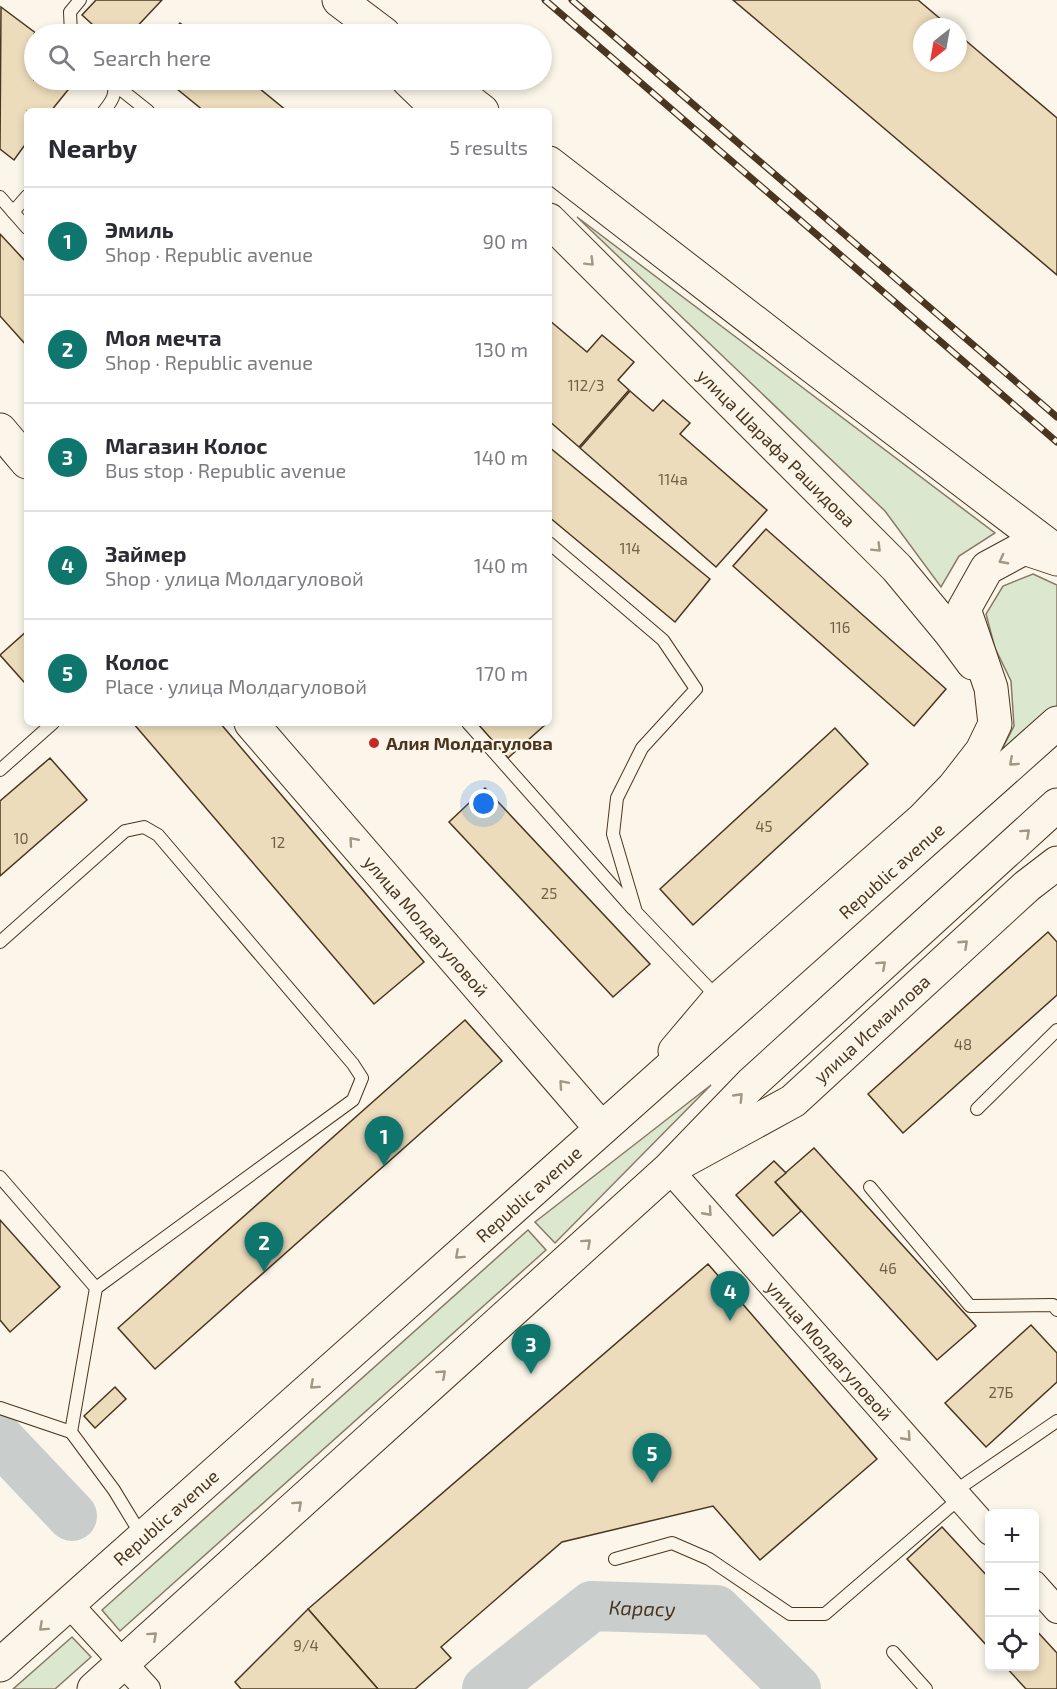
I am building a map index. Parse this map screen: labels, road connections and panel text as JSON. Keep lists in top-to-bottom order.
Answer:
{
  "streets": {
    "main road": [
      "улица Шарафа Рашидова",
      "Republic avenue",
      "улица Молдагуловой",
      "улица Исмаилова"
    ]
  },
  "crossings": [
    ["Republic avenue", "улица Молдагуловой"],
    ["улица Молдагуловой", "улица Исмаилова"]
  ],
  "water": ["Карасу"],
  "places": ["Алия Молдагулова"],
  "house_numbers": [
    "112/3",
    "114а",
    "114",
    "116",
    "45",
    "10",
    "12",
    "25",
    "48",
    "46",
    "27Б",
    "9/4"
  ],
  "north": "bottom left",
  "page": {
    "search": "Search here",
    "heading": ["Nearby", "5 results"],
    "list": [
      {
        "mark": "1",
        "name": "Эмиль",
        "note": "Shop · Republic avenue",
        "value": "90 m"
      },
      {
        "mark": "2",
        "name": "Моя мечта",
        "note": "Shop · Republic avenue",
        "value": "130 m"
      },
      {
        "mark": "3",
        "name": "Магазин Колос",
        "note": "Bus stop · Republic avenue",
        "value": "140 m"
      },
      {
        "mark": "4",
        "name": "Займер",
        "note": "Shop · улица Молдагуловой",
        "value": "140 m"
      },
      {
        "mark": "5",
        "name": "Колос",
        "note": "Place · улица Молдагуловой",
        "value": "170 m"
      }
    ],
    "pins": [
      "1",
      "2",
      "4",
      "3",
      "5"
    ],
    "map_buttons": ["+", "−"]
  }
}
